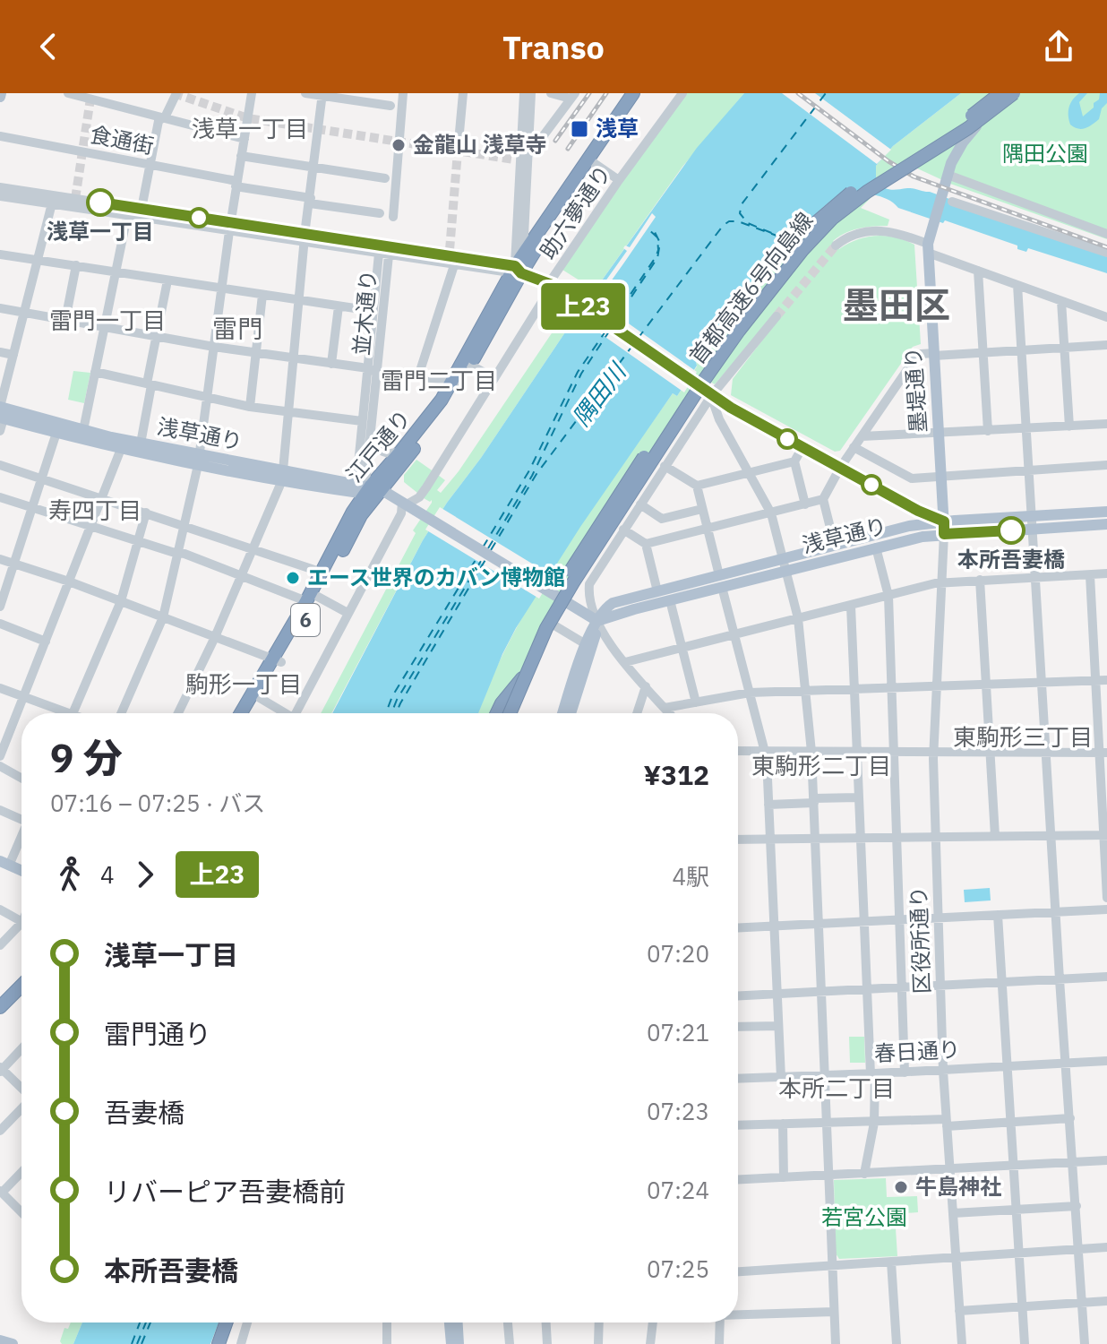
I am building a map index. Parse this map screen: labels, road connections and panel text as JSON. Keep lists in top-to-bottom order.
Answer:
{
  "streets": {
    "highway": ["首都高速6号向島線", "江戸通り", "6"],
    "main road": ["墨堤通り", "浅草通り"],
    "street": [
      "食通街",
      "助六夢通り",
      "並木通り",
      "区役所通り",
      "春日通り"
    ]
  },
  "crossings": [
    ["助六夢通り", "並木通り"],
    ["助六夢通り", "浅草通り"],
    ["助六夢通り", "江戸通り"],
    ["首都高速6号向島線", "墨堤通り"],
    ["並木通り", "浅草通り"],
    ["並木通り", "江戸通り"],
    ["墨堤通り", "浅草通り"],
    ["墨堤通り", "区役所通り"],
    ["浅草通り", "江戸通り"],
    ["浅草通り", "区役所通り"],
    ["区役所通り", "春日通り"]
  ],
  "districts": [
    "浅草一丁目",
    "墨田区",
    "雷門一丁目",
    "雷門",
    "雷門二丁目",
    "寿四丁目",
    "駒形一丁目",
    "東駒形三丁目",
    "東駒形二丁目",
    "本所二丁目"
  ],
  "water": ["隅田川"],
  "parks": ["隅田公園", "若宮公園"],
  "places": {
    "transit": ["浅草"],
    "other": [
      "金龍山 浅草寺",
      "浅草一丁目",
      "本所吾妻橋",
      "エース世界のカバン博物館",
      "牛島神社"
    ]
  },
  "lines": ["bus line 上23"],
  "page": {
    "header": "Transo",
    "on_map": "上23",
    "heading": ["9 分", "07:16 – 07:25 · バス", "¥312"],
    "legs": ["4", "上23", "4駅"],
    "list": [
      {
        "name": "浅草一丁目",
        "value": "07:20"
      },
      {
        "name": "雷門通り",
        "value": "07:21"
      },
      {
        "name": "吾妻橋",
        "value": "07:23"
      },
      {
        "name": "リバーピア吾妻橋前",
        "value": "07:24"
      },
      {
        "name": "本所吾妻橋",
        "value": "07:25"
      }
    ]
  }
}
